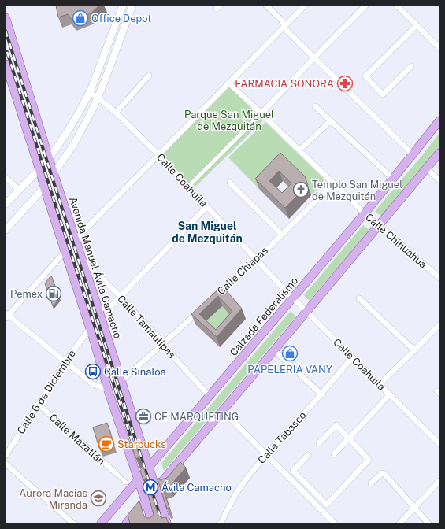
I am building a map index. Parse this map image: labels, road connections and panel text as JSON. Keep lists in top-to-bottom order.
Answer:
{
  "streets": {
    "main road": ["Avenida Manuel Ávila Camacho", "Calzada Federalismo"],
    "street": [
      "Calle Coahuila",
      "Calle Chihuahua",
      "Calle Chiapas",
      "Calle Tamaulipas",
      "Calle 6 de Diciembre",
      "Calle Tabasco",
      "Calle Mazatlán"
    ]
  },
  "crossings": [
    ["Calle Coahuila", "Calle Chiapas"],
    ["Calle Coahuila", "Calzada Federalismo"],
    ["Calle Coahuila", "Calle Tabasco"],
    ["Calle Chihuahua", "Calle Chiapas"],
    ["Calle Chihuahua", "Calzada Federalismo"],
    ["Avenida Manuel Ávila Camacho", "Calzada Federalismo"],
    ["Avenida Manuel Ávila Camacho", "Calle Tamaulipas"],
    ["Calzada Federalismo", "Calle Tamaulipas"],
    ["Calle 6 de Diciembre", "Calle Mazatlán"]
  ],
  "districts": ["San Miguel de Mezquitán"],
  "parks": ["Parque San Miguel de Mezquitán"],
  "places": {
    "shop": ["Office Depot", "PAPELERIA VANY"],
    "pharmacy": ["FARMACIA SONORA"],
    "church": ["Templo San Miguel de Mezquitán"],
    "fuel station": ["Pemex"],
    "bus stop": ["Calle Sinaloa"],
    "office": ["CE MARQUETING"],
    "cafe": ["Starbucks"],
    "metro station": ["Ávila Camacho"],
    "school or university": ["Aurora Macias Miranda"]
  }
}
